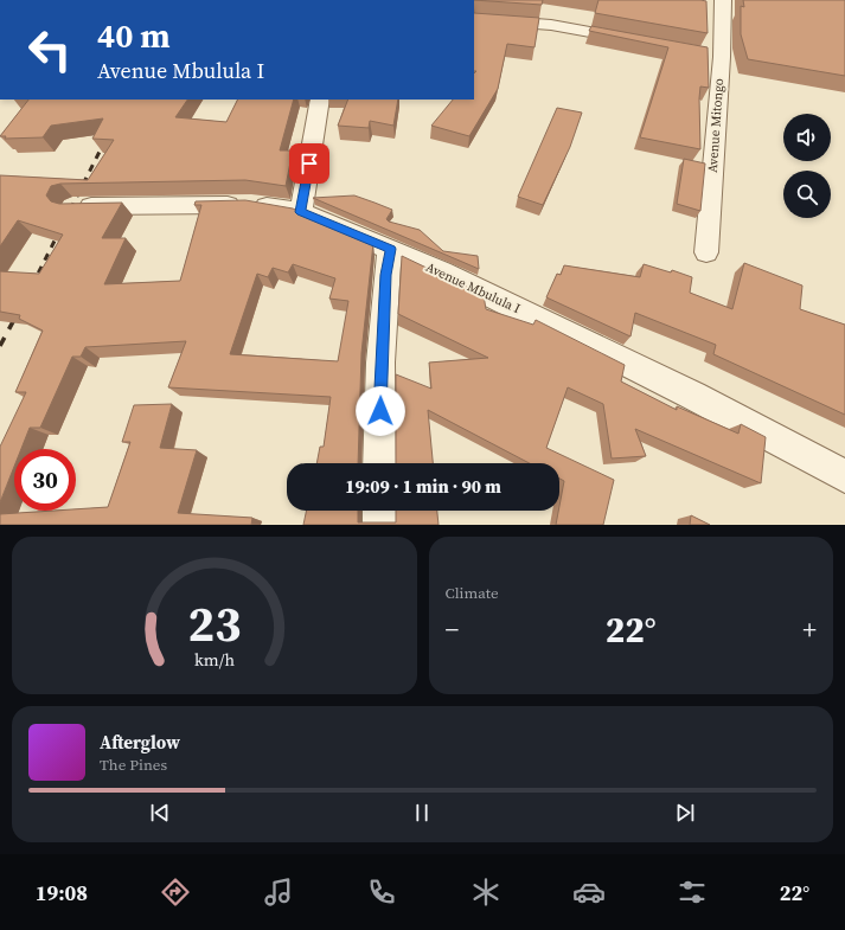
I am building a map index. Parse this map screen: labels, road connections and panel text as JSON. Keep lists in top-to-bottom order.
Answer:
{
  "streets": {
    "street": ["Avenue Mitongo", "Avenue Mbulula I"]
  },
  "page": {
    "turn": ["40 m", "Avenue Mbulula I"],
    "limit": "30",
    "trip": "19:09 · 1 min · 90 m",
    "tile": "Climate",
    "heat": ["−", "22°", "+"],
    "song": ["Afterglow", "The Pines"],
    "tabs": ["19:08", "22°"],
    "gauge": ["23", "km/h"]
  }
}
